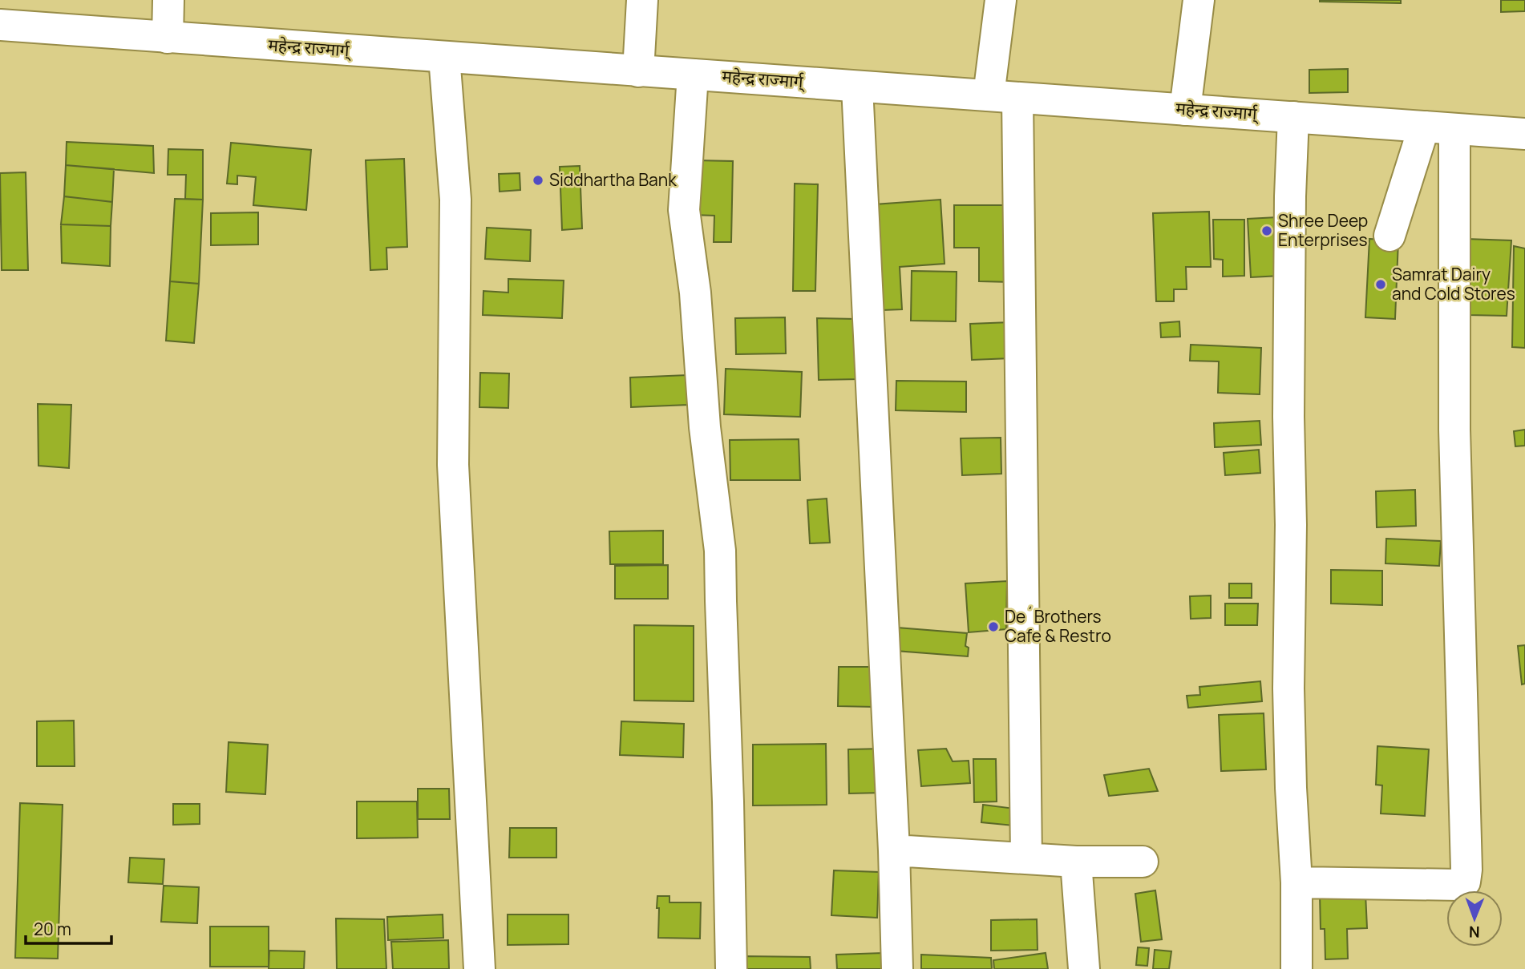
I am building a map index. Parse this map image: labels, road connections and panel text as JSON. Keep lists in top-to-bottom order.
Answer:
{
  "streets": {
    "main road": ["महेन्द्र राज्मार्ग्"]
  },
  "places": [
    "Siddhartha Bank",
    "Shree Deep Enterprises",
    "Samrat Dairy and Cold Stores",
    "De´Brothers Cafe & Restro"
  ],
  "scale_bar": "20 m",
  "north": "bottom"
}
